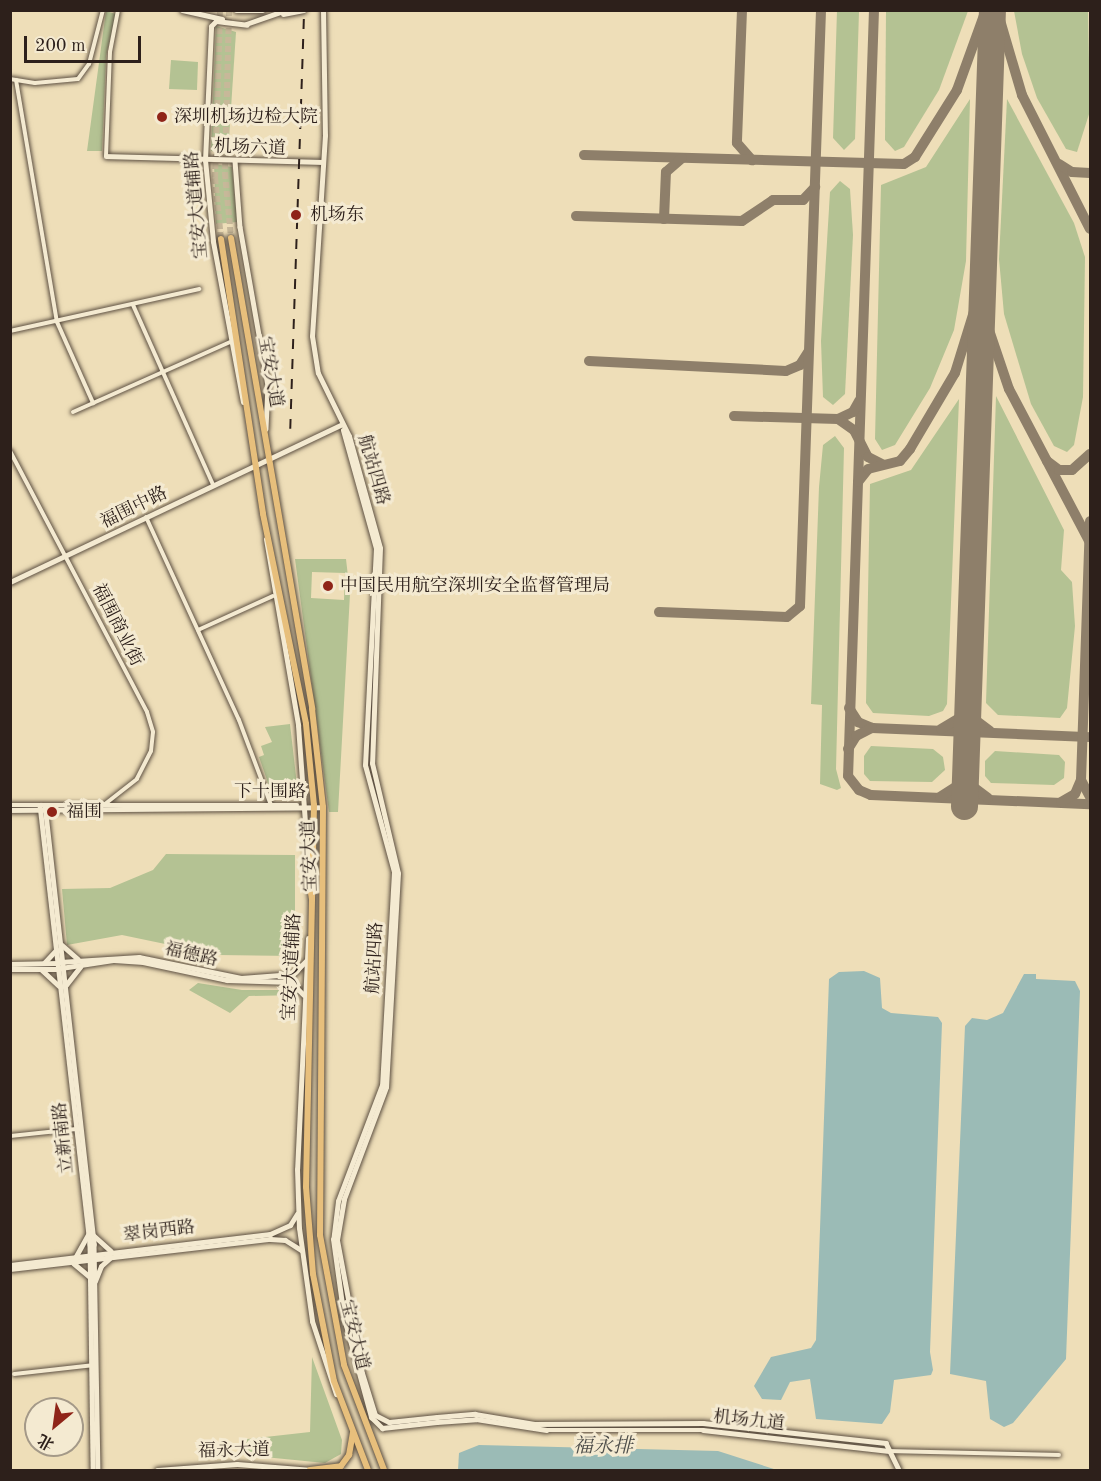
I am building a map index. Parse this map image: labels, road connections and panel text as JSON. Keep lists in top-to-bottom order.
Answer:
{
  "streets": {
    "main road": [
      "宝安大道辅路",
      "宝安大道",
      "航站四路",
      "翠岗西路",
      "福永大道"
    ],
    "street": [
      "机场六道",
      "福围中路",
      "福围商业街",
      "下十围路",
      "福德路",
      "立新南路",
      "机场九道"
    ]
  },
  "crossings": [
    ["机场六道", "宝安大道辅路"],
    ["机场六道", "航站四路"],
    ["宝安大道辅路", "宝安大道"],
    ["宝安大道辅路", "下十围路"],
    ["宝安大道辅路", "翠岗西路"],
    ["宝安大道", "福围中路"],
    ["宝安大道", "下十围路"],
    ["航站四路", "福围中路"],
    ["航站四路", "机场九道"],
    ["福围中路", "福围商业街"],
    ["福围商业街", "下十围路"],
    ["下十围路", "立新南路"],
    ["福德路", "立新南路"],
    ["立新南路", "翠岗西路"]
  ],
  "water": ["福永排"],
  "places": [
    "深圳机场边检大院",
    "机场东",
    "中国民用航空深圳安全监督管理局",
    "福围"
  ],
  "scale_bar": "200 m",
  "north": "bottom left"
}
